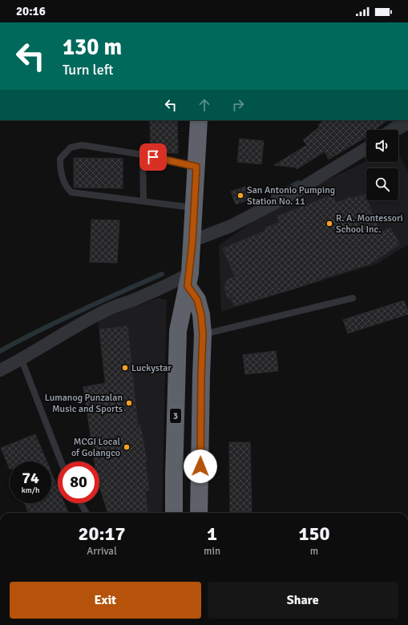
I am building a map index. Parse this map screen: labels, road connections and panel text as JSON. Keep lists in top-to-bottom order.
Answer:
{
  "streets": {
    "highway": ["3"]
  },
  "places": [
    "San Antonio Pumping Station No. 11",
    "R. A. Montessori School Inc.",
    "Luckystar",
    "Lumanog Punzalan Music and Sports",
    "MCGI Local of Golangco"
  ],
  "page": {
    "status": "20:16",
    "turn": ["130 m", "Turn left"],
    "speed": "74 km/h",
    "limit": "80",
    "eta": [
      "20:17",
      "Arrival",
      "1",
      "min",
      "150",
      "m"
    ],
    "buttons": ["Exit", "Share"]
  }
}
